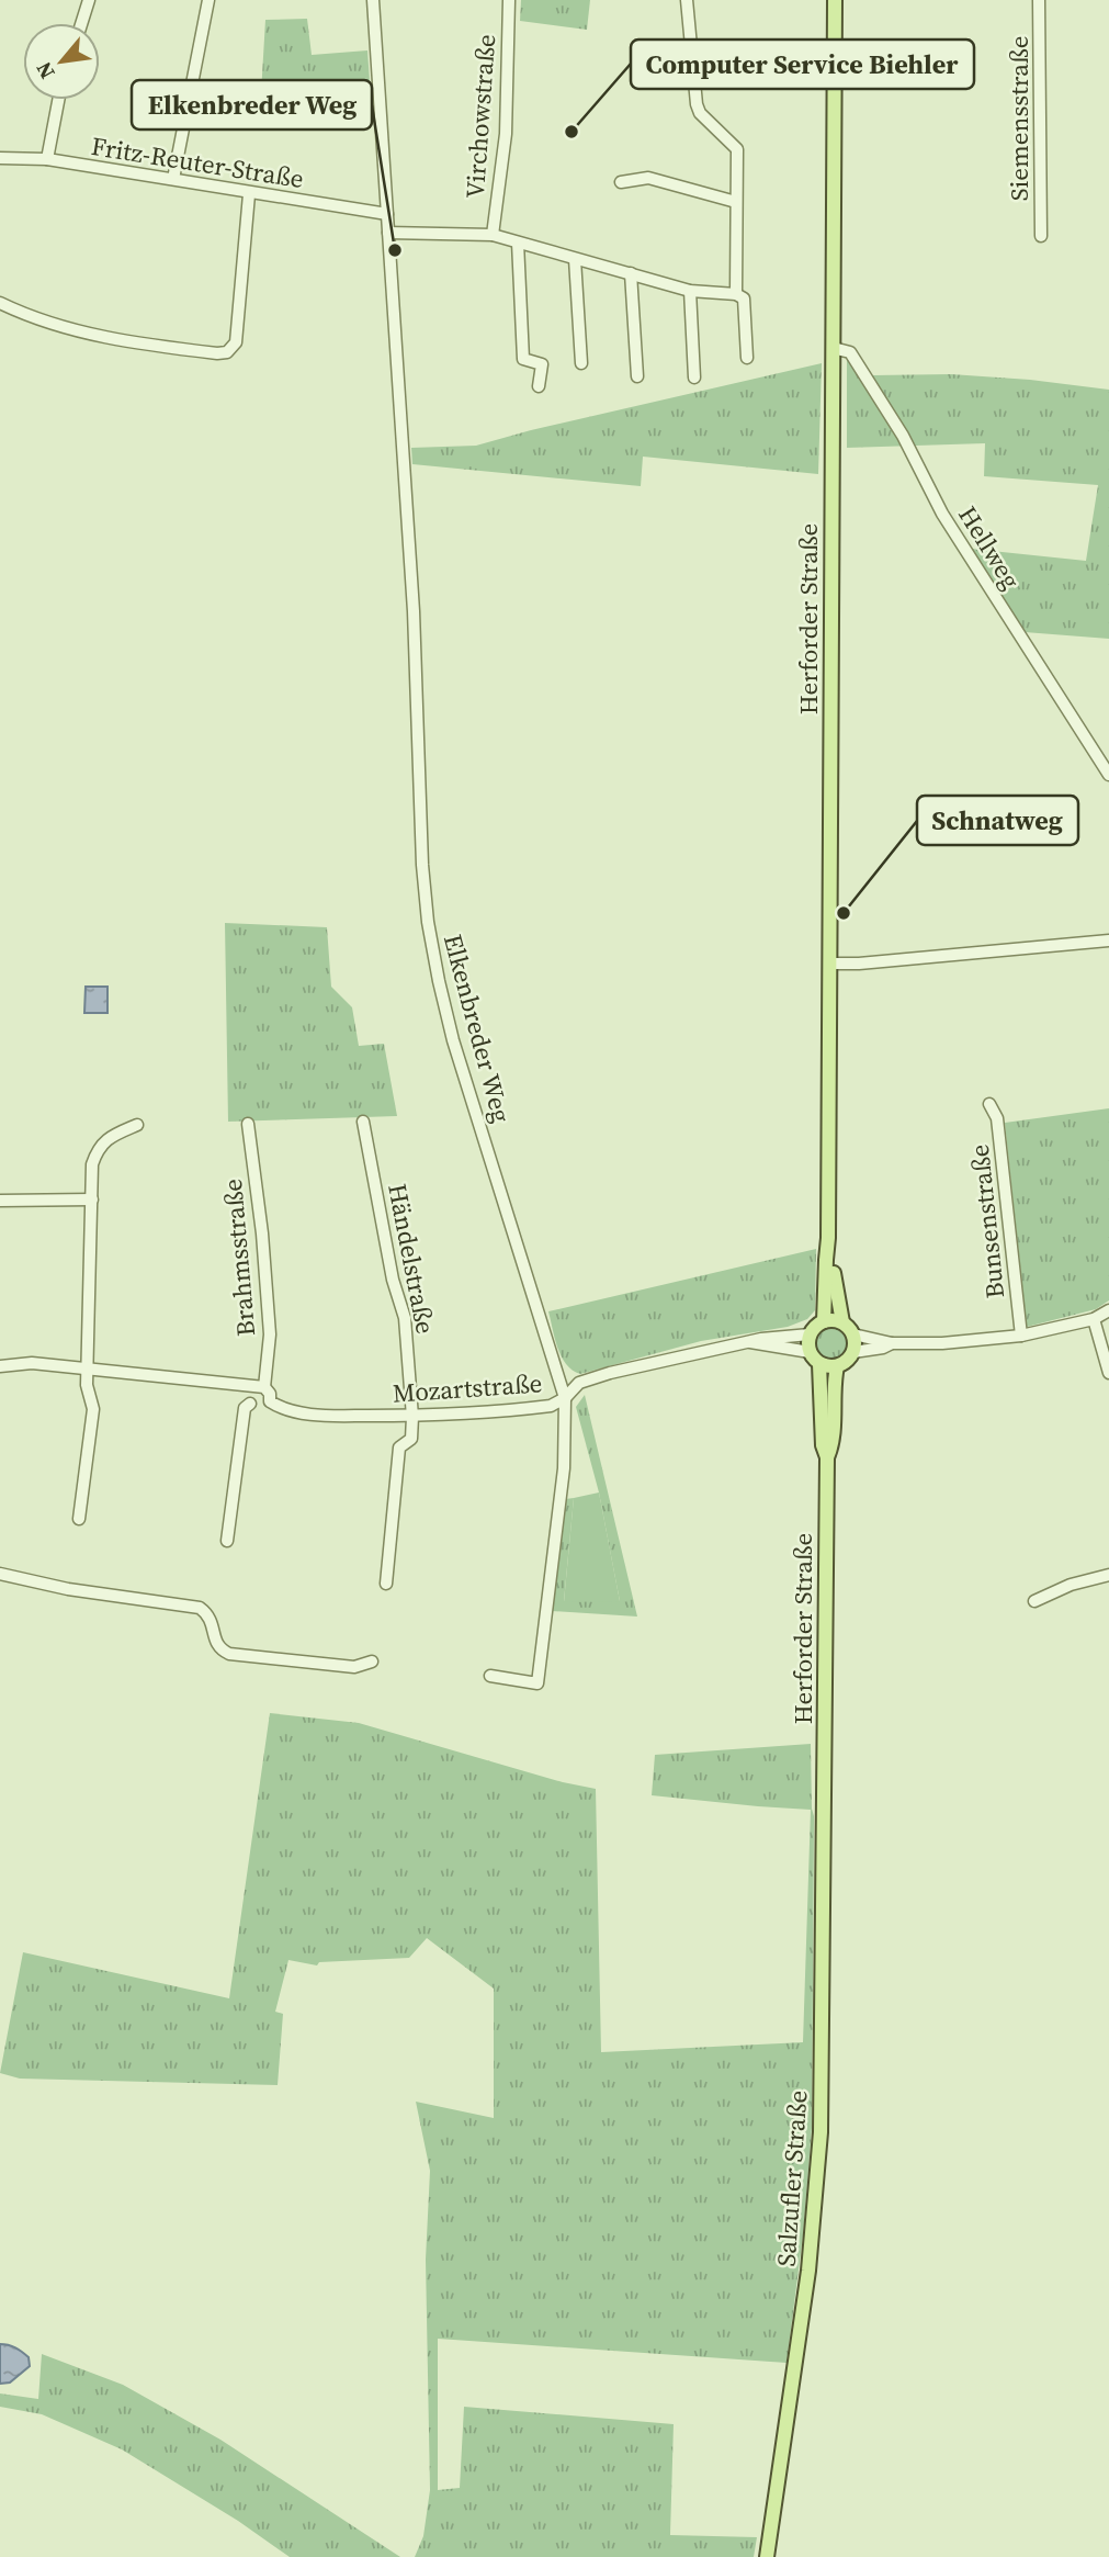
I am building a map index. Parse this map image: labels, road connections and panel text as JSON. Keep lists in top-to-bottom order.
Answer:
{
  "streets": {
    "main road": ["Herforder Straße", "Salzufler Straße"],
    "street": [
      "Virchowstraße",
      "Siemensstraße",
      "Fritz-Reuter-Straße",
      "Hellweg",
      "Elkenbreder Weg",
      "Bunsenstraße",
      "Brahmsstraße",
      "Händelstraße",
      "Mozartstraße"
    ]
  },
  "crossings": [
    ["Fritz-Reuter-Straße", "Elkenbreder Weg"],
    ["Hellweg", "Herforder Straße"],
    ["Herforder Straße", "Mozartstraße"],
    ["Herforder Straße", "Salzufler Straße"],
    ["Elkenbreder Weg", "Mozartstraße"],
    ["Händelstraße", "Mozartstraße"]
  ],
  "places": ["Computer Service Biehler", "Elkenbreder Weg", "Schnatweg"],
  "north": "bottom left"
}
